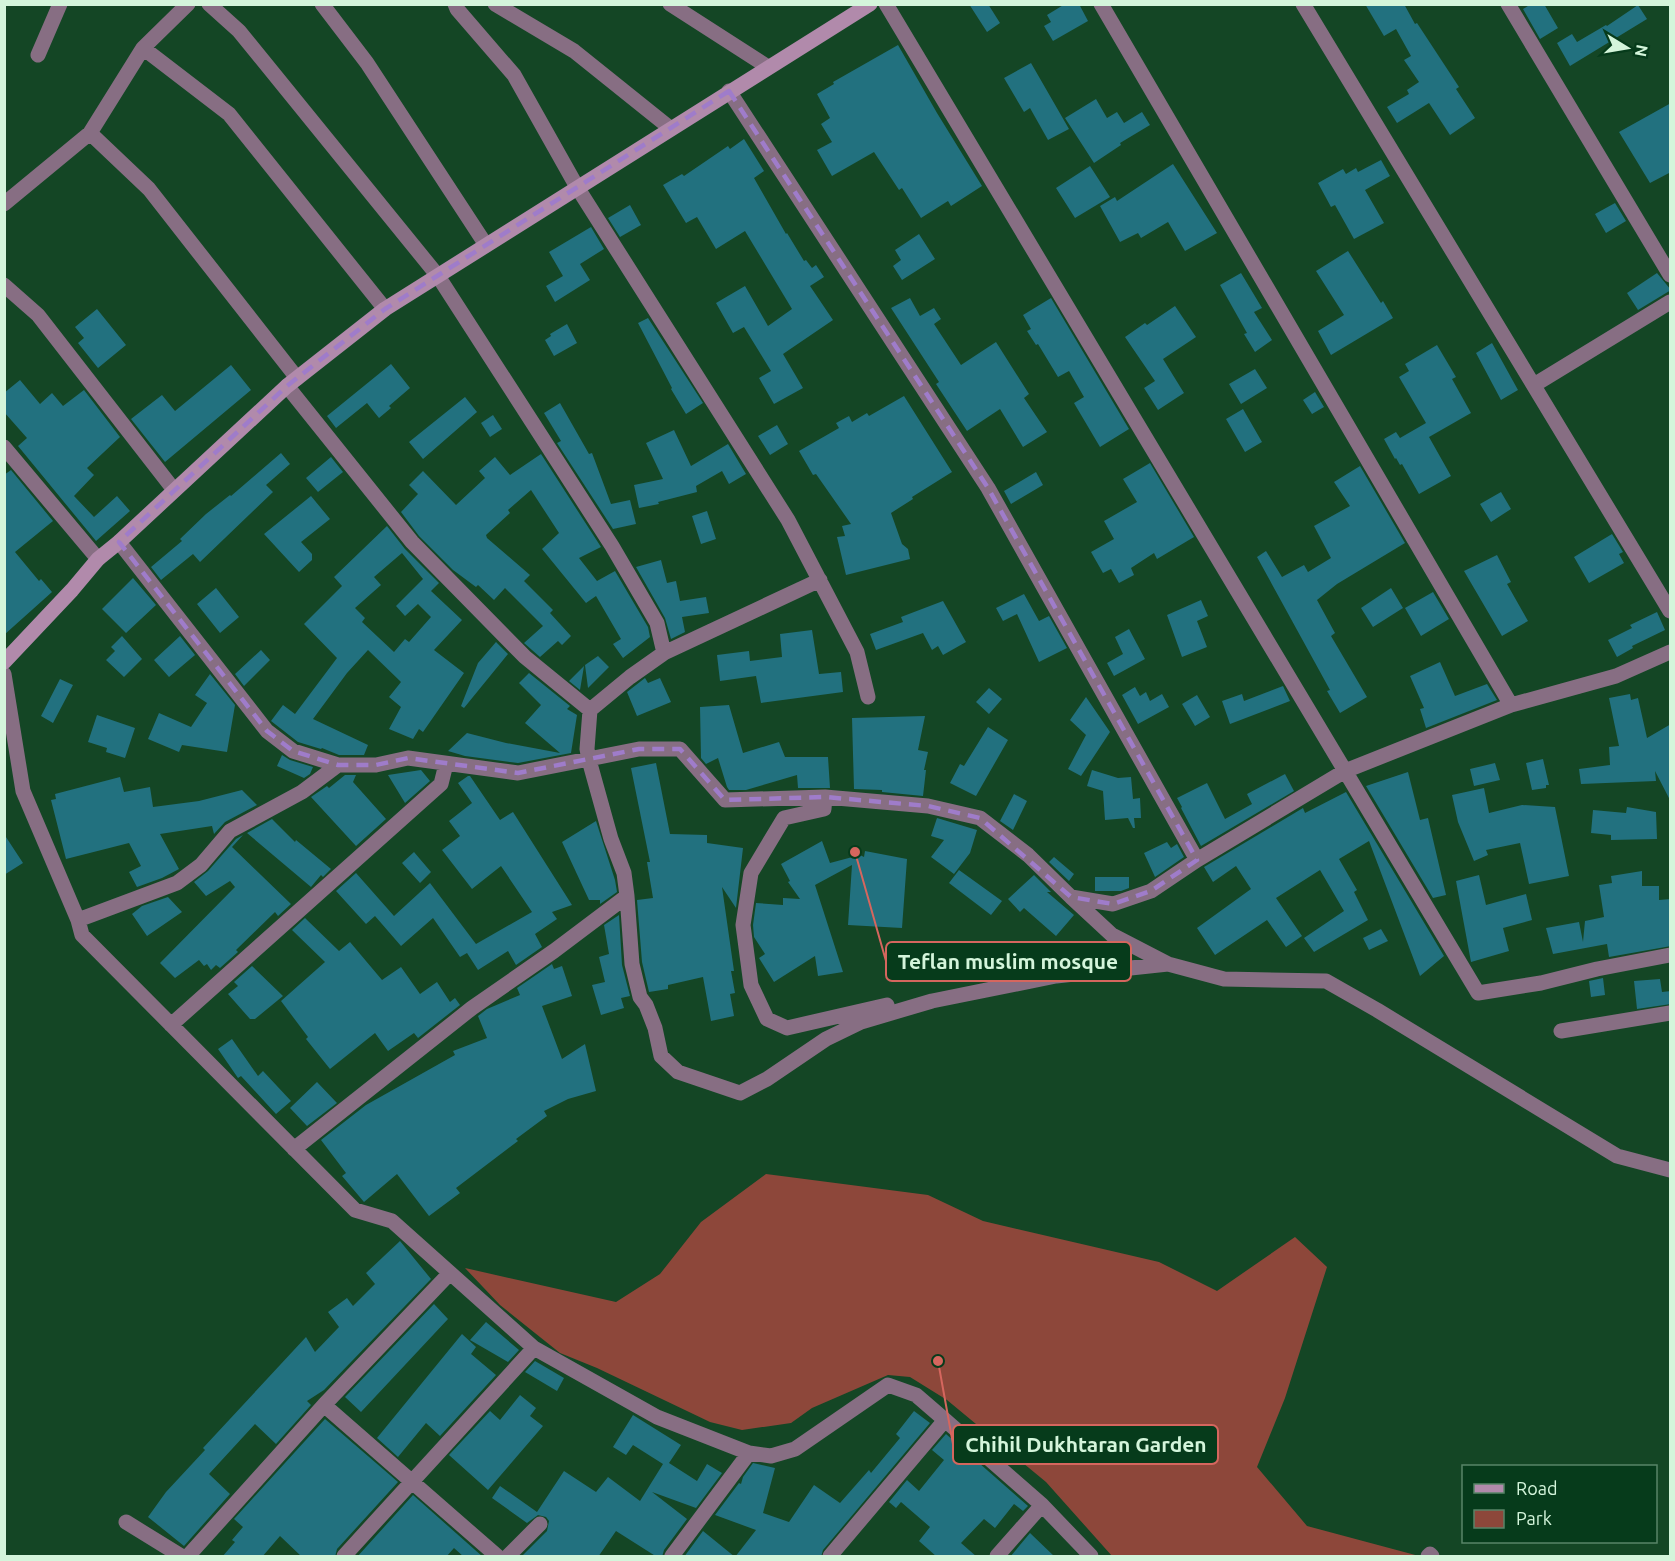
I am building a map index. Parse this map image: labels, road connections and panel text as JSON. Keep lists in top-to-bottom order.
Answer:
{
  "places": ["Teflan muslim mosque", "Chihil Dukhtaran Garden"],
  "legend": ["Road", "Park"],
  "north": "right"
}
